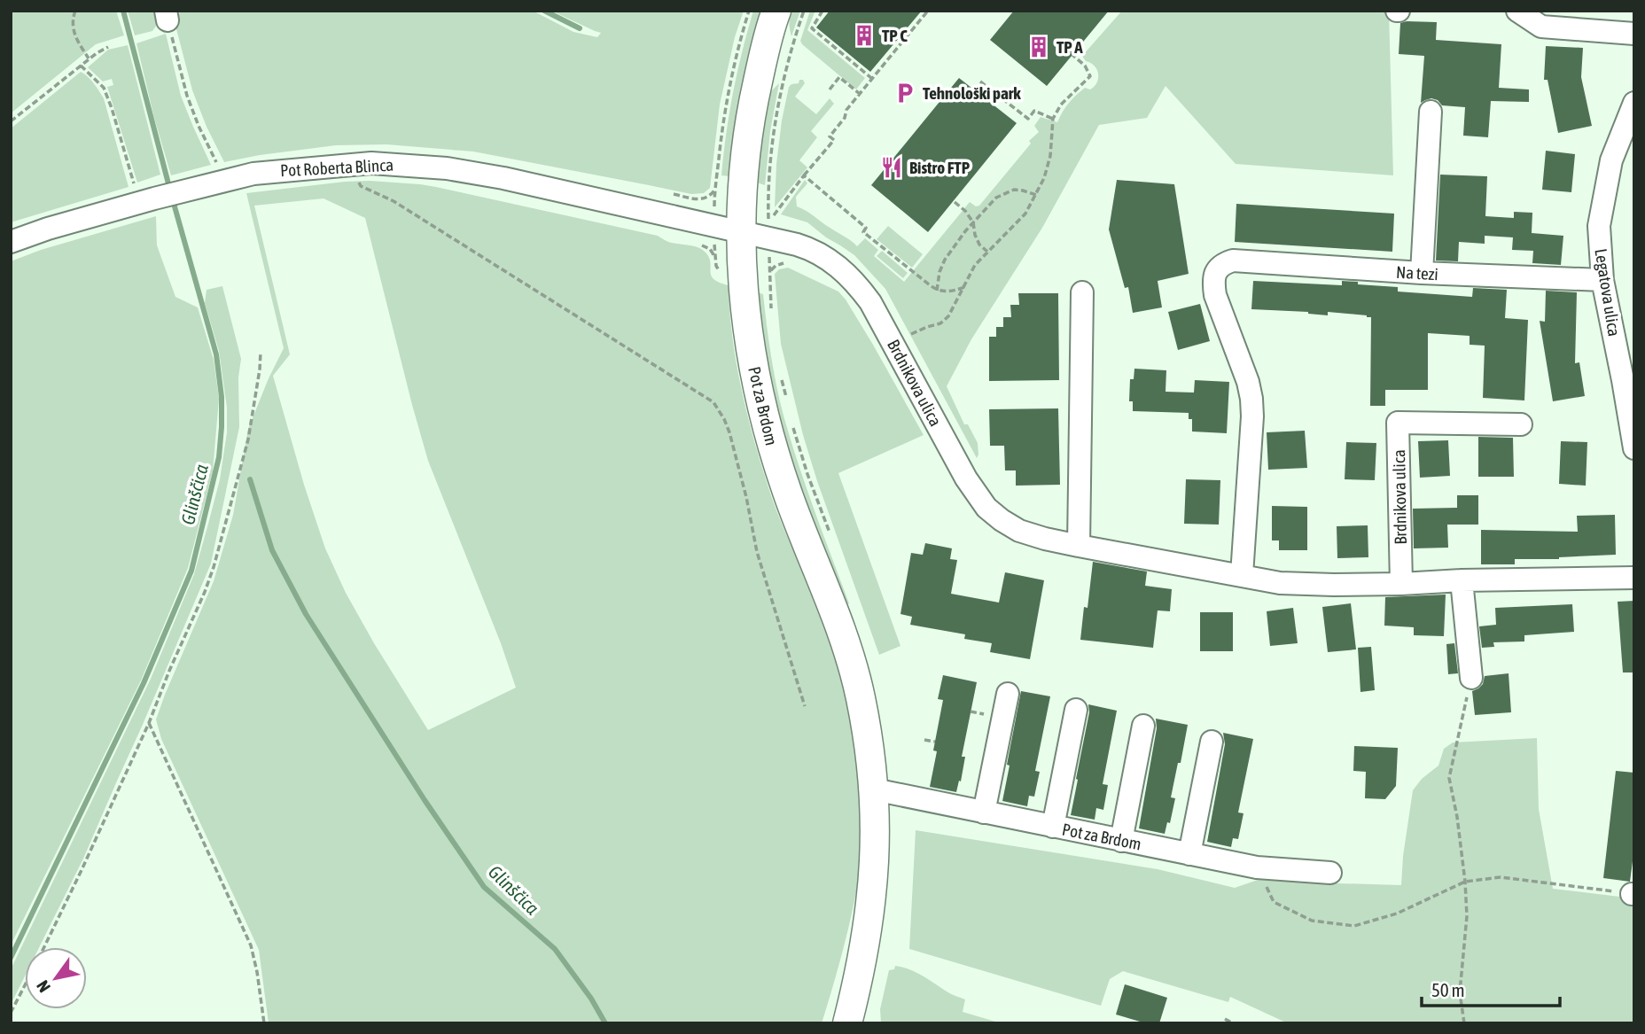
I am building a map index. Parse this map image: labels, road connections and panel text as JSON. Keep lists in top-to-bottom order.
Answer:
{
  "streets": {
    "main road": ["Pot za Brdom"],
    "street": [
      "Pot Roberta Blinca",
      "Na tezi",
      "Legatova ulica",
      "Brdnikova ulica"
    ]
  },
  "crossings": [
    ["Pot Roberta Blinca", "Brdnikova ulica"],
    ["Pot Roberta Blinca", "Pot za Brdom"],
    ["Na tezi", "Legatova ulica"],
    ["Na tezi", "Brdnikova ulica"],
    ["Brdnikova ulica", "Pot za Brdom"]
  ],
  "water": ["Glinščica"],
  "places": {
    "building": ["TP C", "TP A"],
    "parking": ["Tehnološki park"],
    "restaurant": ["Bistro FTP"]
  },
  "scale_bar": "50 m",
  "north": "bottom left"
}
